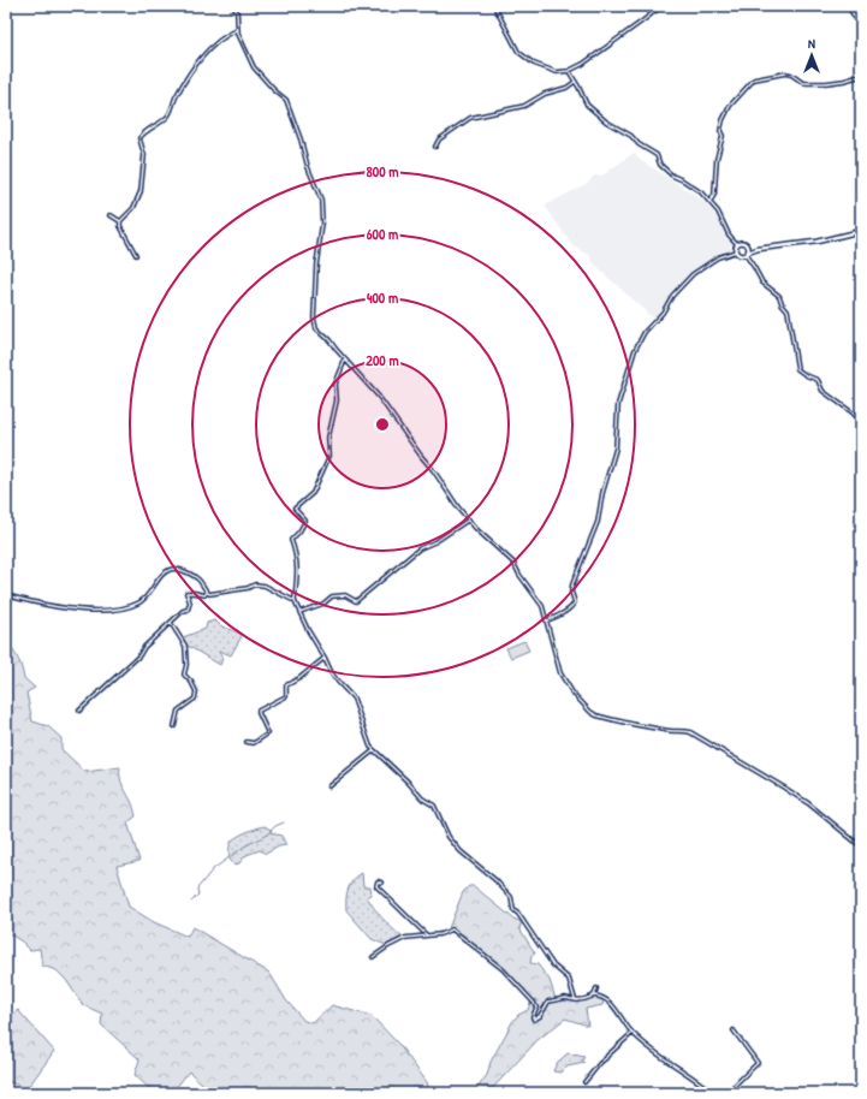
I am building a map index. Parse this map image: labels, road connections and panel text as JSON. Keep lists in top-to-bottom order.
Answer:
{
  "north": "top",
  "rings": [
    "800 m",
    "600 m",
    "400 m",
    "200 m"
  ]
}
